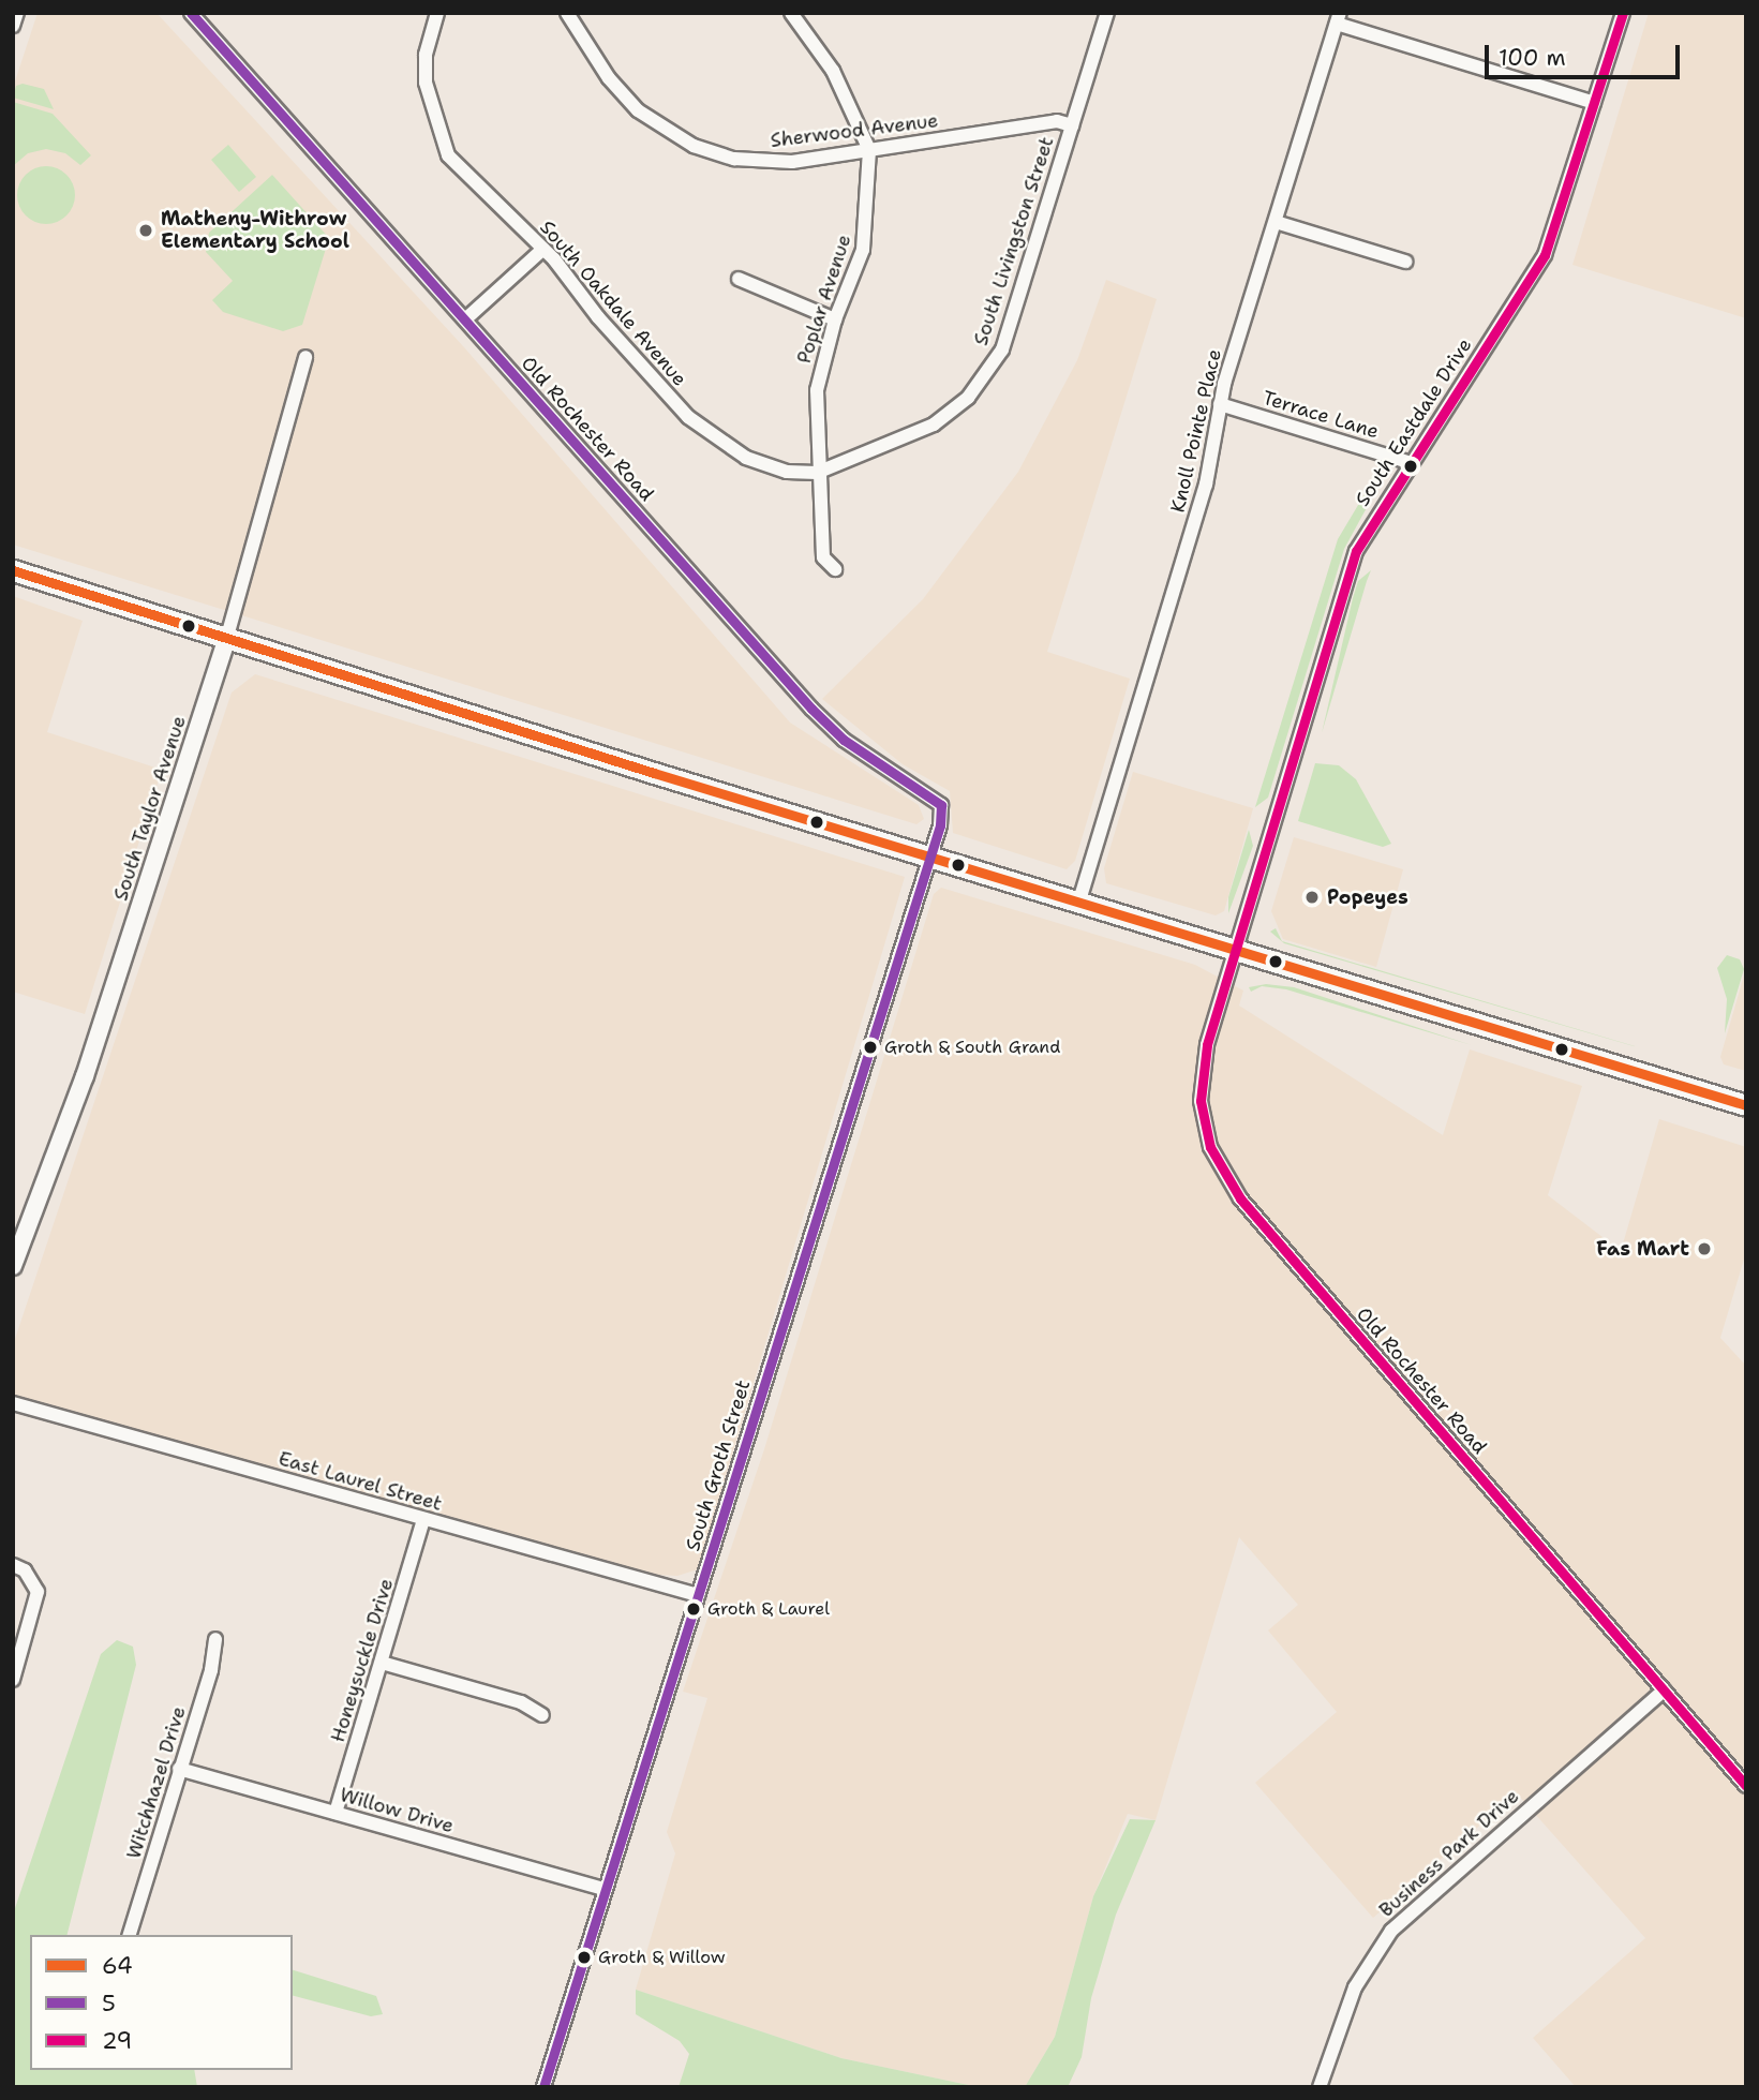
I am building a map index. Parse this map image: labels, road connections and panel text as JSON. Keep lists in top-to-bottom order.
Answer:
{
  "streets": {
    "street": [
      "Sherwood Avenue",
      "South Livingston Street",
      "Poplar Avenue",
      "South Oakdale Avenue",
      "Terrace Lane",
      "South Eastdale Drive",
      "Old Rochester Road",
      "Knoll Pointe Place",
      "South Taylor Avenue",
      "South Groth Street",
      "East Laurel Street",
      "Honeysuckle Drive",
      "Witchhazel Drive",
      "Willow Drive",
      "Business Park Drive"
    ]
  },
  "crossings": [
    ["Sherwood Avenue", "South Livingston Street"],
    ["Sherwood Avenue", "Poplar Avenue"],
    ["South Livingston Street", "Poplar Avenue"],
    ["South Livingston Street", "South Oakdale Avenue"],
    ["Poplar Avenue", "South Oakdale Avenue"],
    ["Terrace Lane", "South Eastdale Drive"],
    ["Terrace Lane", "Knoll Pointe Place"],
    ["South Eastdale Drive", "Old Rochester Road"],
    ["Old Rochester Road", "South Groth Street"],
    ["Old Rochester Road", "Business Park Drive"],
    ["South Groth Street", "East Laurel Street"],
    ["South Groth Street", "Willow Drive"],
    ["East Laurel Street", "Honeysuckle Drive"],
    ["Honeysuckle Drive", "Willow Drive"],
    ["Witchhazel Drive", "Willow Drive"]
  ],
  "places": [
    "Matheny-Withrow Elementary School",
    "Popeyes",
    "Groth & South Grand",
    "Fas Mart",
    "Groth & Laurel",
    "Groth & Willow"
  ],
  "lines": ["transit line 5", "transit line 29", "transit line 64"],
  "legend": ["64", "5", "29"],
  "scale_bar": "100 m"
}
